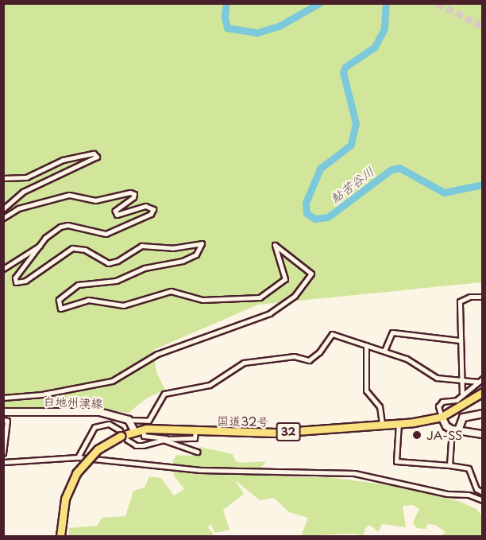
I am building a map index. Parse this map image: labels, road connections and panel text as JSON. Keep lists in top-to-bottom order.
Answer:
{
  "streets": {
    "highway": ["国道32号", "32"],
    "main road": ["白地州津線"]
  },
  "water": ["鮎苦谷川"],
  "places": ["JA-SS"]
}
